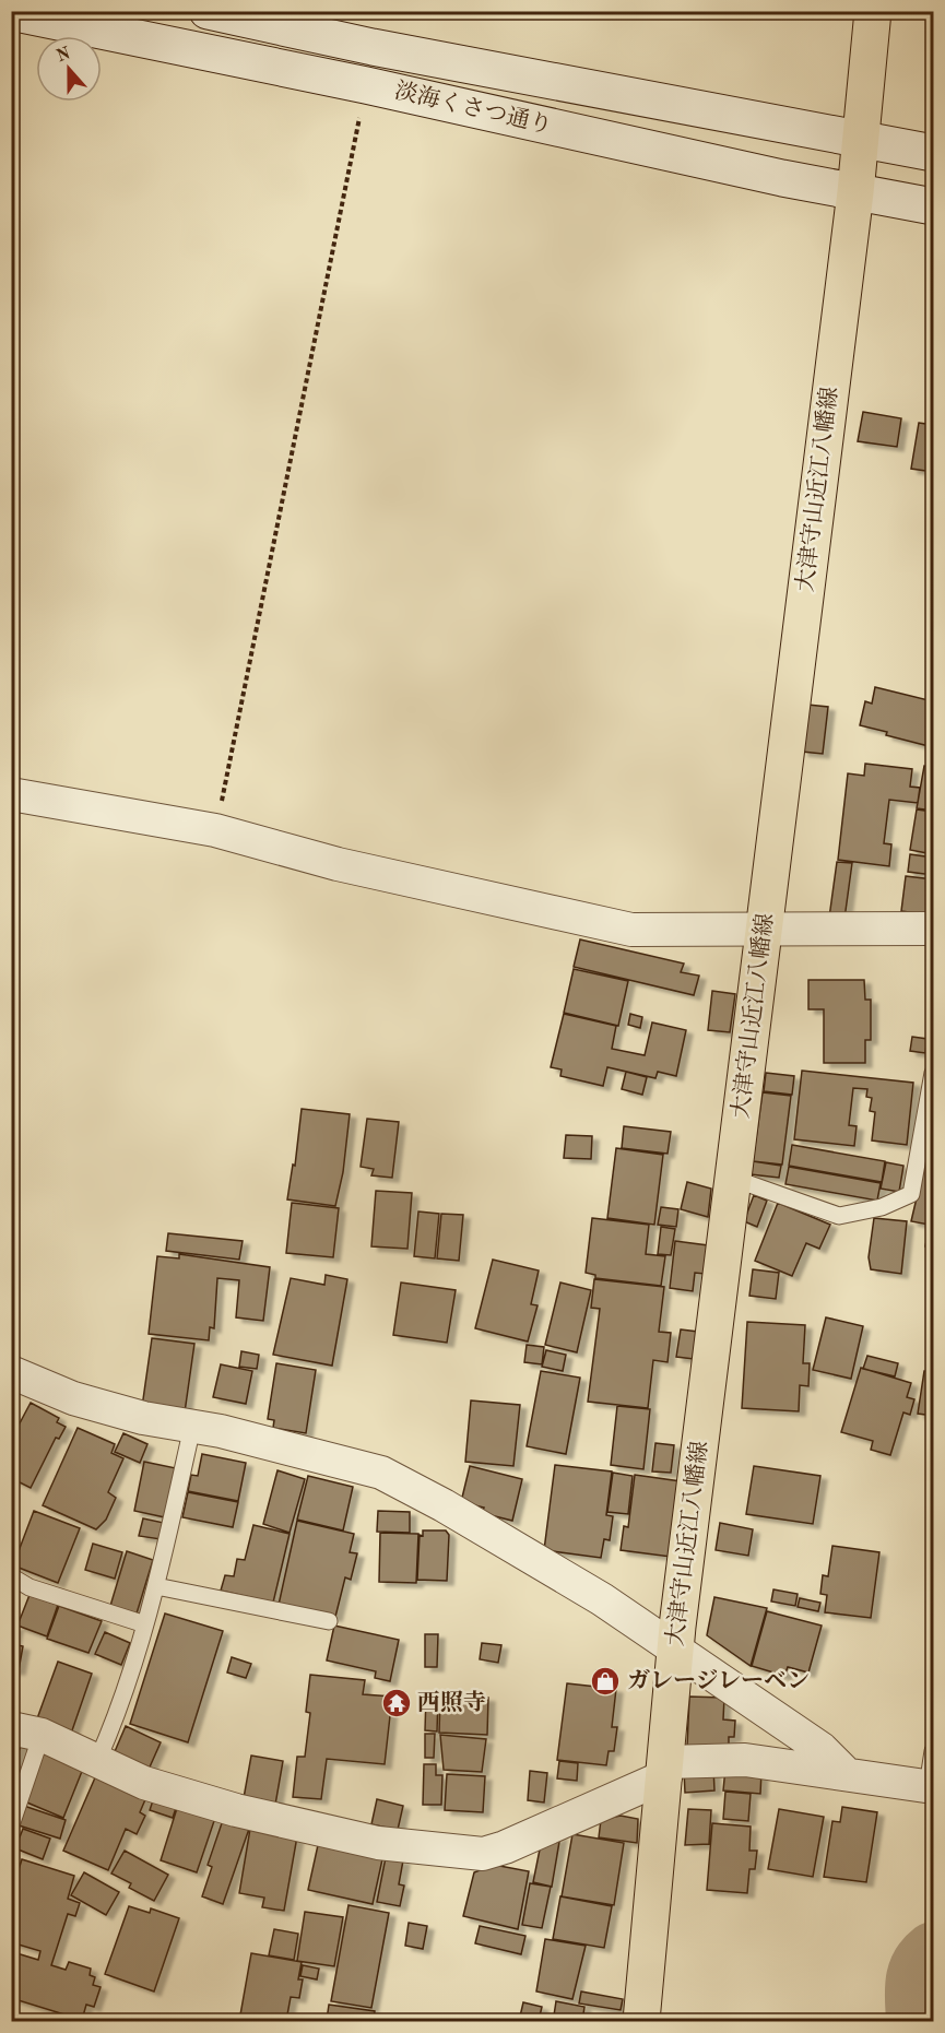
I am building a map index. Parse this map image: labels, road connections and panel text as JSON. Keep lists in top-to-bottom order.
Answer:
{
  "streets": {
    "main road": ["大津守山近江八幡線"],
    "street": ["淡海くさつ通り"]
  },
  "crossings": [
    ["淡海くさつ通り", "大津守山近江八幡線"]
  ],
  "places": {
    "shop": ["ガレージレーベン"],
    "temple": ["西照寺"]
  },
  "north": "top"
}
